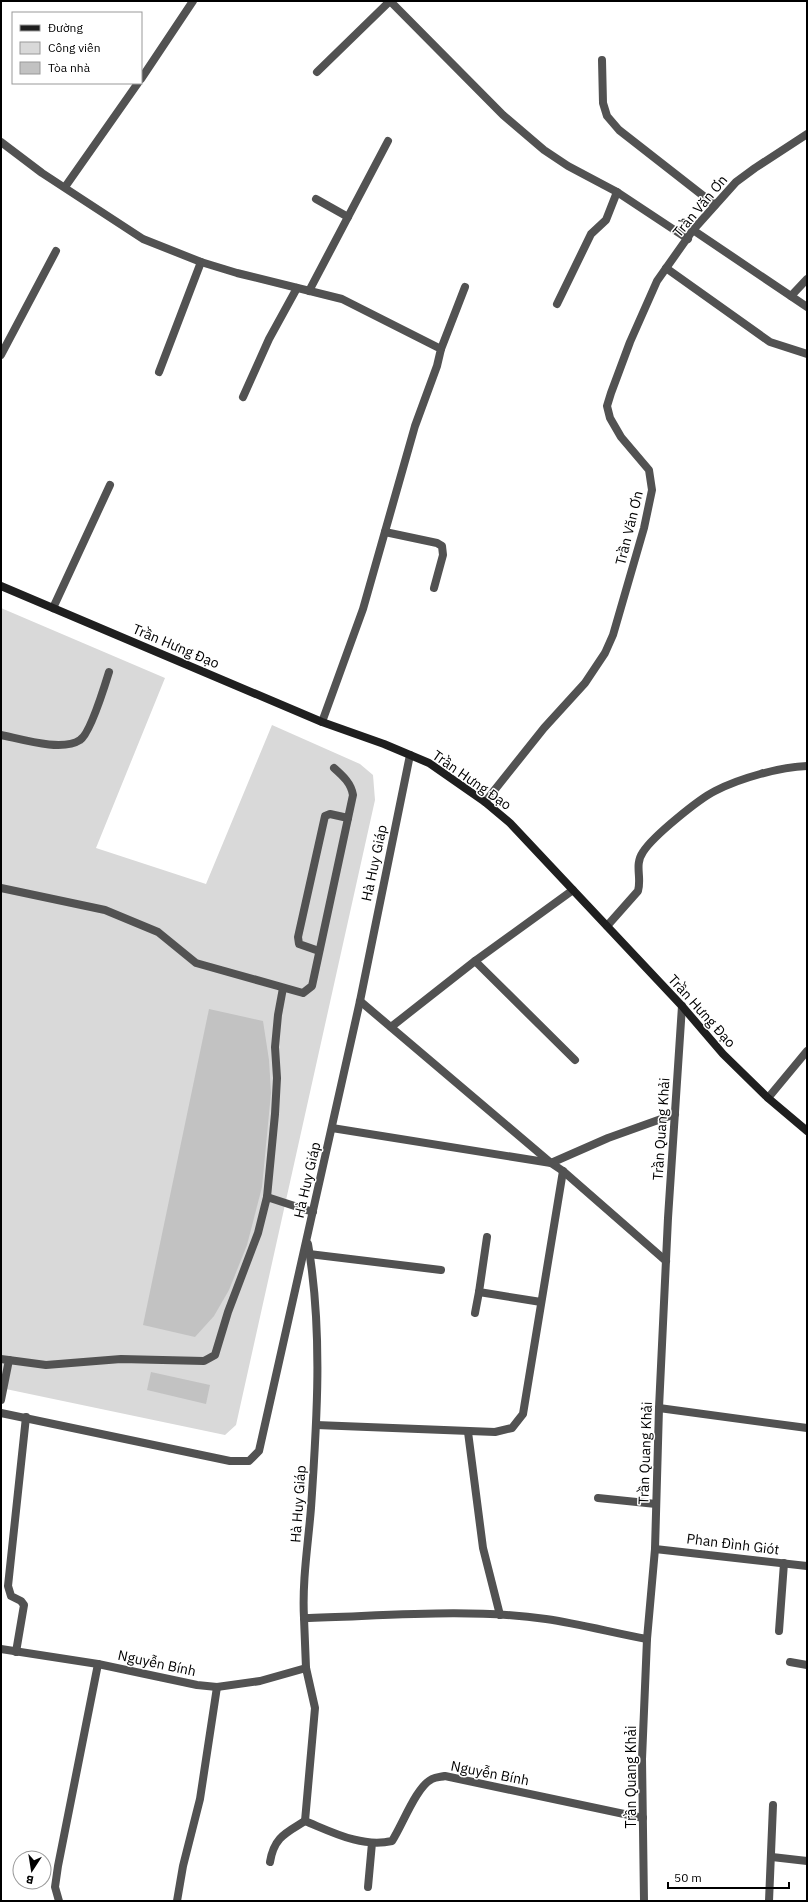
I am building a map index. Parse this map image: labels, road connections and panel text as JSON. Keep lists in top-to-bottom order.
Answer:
{
  "streets": {
    "main road": ["Trần Hưng Đạo"],
    "street": [
      "Trần Văn Ơn",
      "Hà Huy Giáp",
      "Trần Quang Khải",
      "Phan Đình Giót",
      "Nguyễn Bính"
    ]
  },
  "crossings": [
    ["Trần Văn Ơn", "Trần Hưng Đạo"],
    ["Trần Hưng Đạo", "Hà Huy Giáp"],
    ["Trần Hưng Đạo", "Trần Quang Khải"],
    ["Trần Quang Khải", "Phan Đình Giót"],
    ["Trần Quang Khải", "Nguyễn Bính"]
  ],
  "legend": ["Đường", "Công viên", "Tòa nhà"],
  "scale_bar": "50 m",
  "north": "bottom"
}
